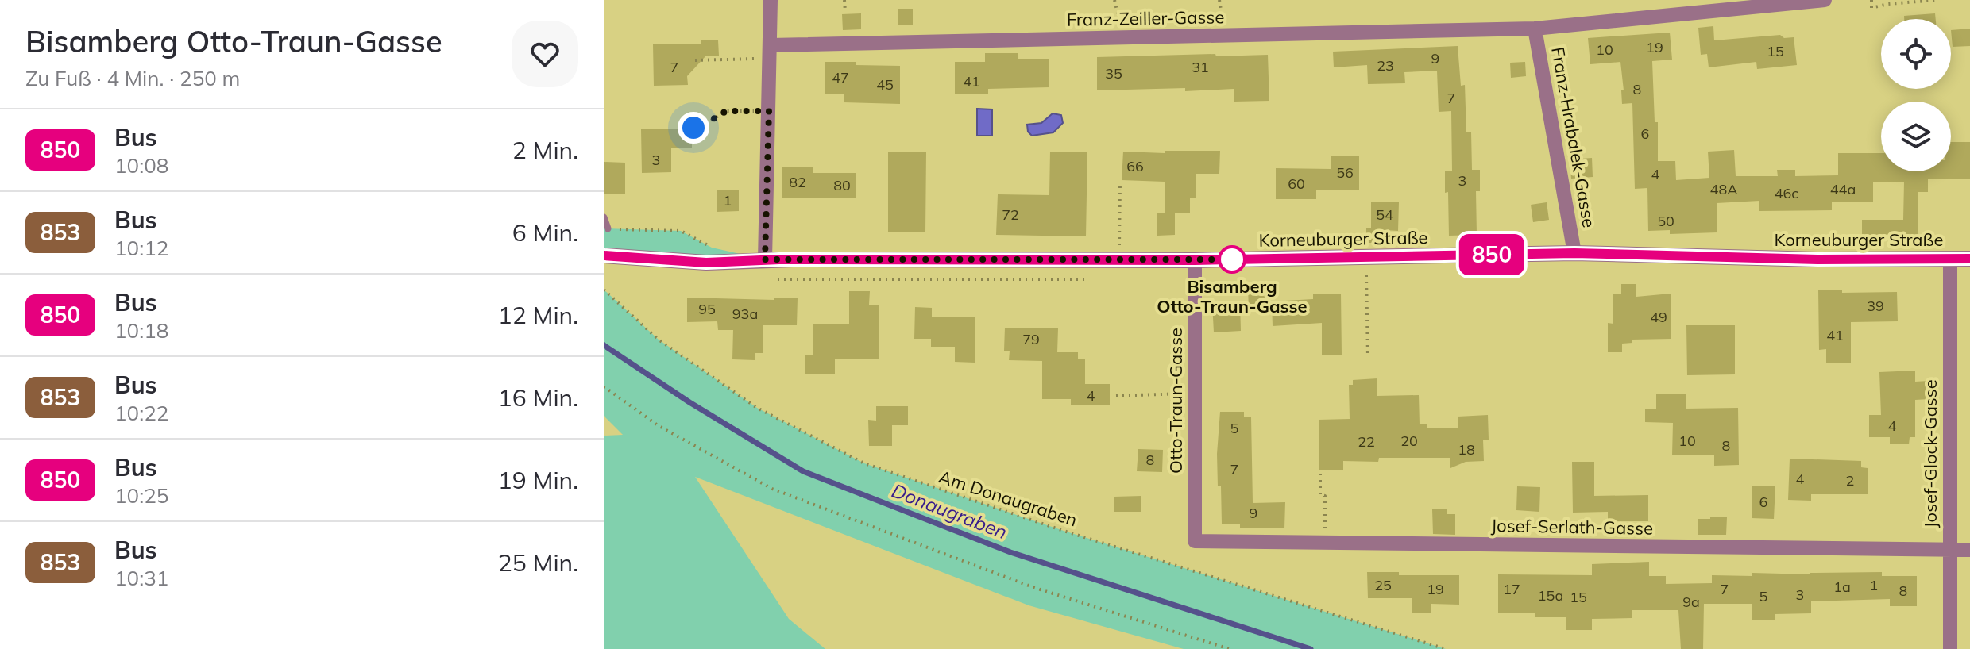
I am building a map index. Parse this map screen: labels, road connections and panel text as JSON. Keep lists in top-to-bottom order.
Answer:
{
  "streets": {
    "street": [
      "Franz-Zeiller-Gasse",
      "Franz-Hrabalek-Gasse",
      "Korneuburger Straße",
      "Otto-Traun-Gasse",
      "Josef-Glock-Gasse",
      "Josef-Serlath-Gasse"
    ],
    "path": ["Am Donaugraben"]
  },
  "crossings": [
    ["Franz-Zeiller-Gasse", "Franz-Hrabalek-Gasse"],
    ["Franz-Hrabalek-Gasse", "Korneuburger Straße"],
    ["Korneuburger Straße", "Otto-Traun-Gasse"],
    ["Korneuburger Straße", "Josef-Glock-Gasse"],
    ["Otto-Traun-Gasse", "Josef-Serlath-Gasse"],
    ["Josef-Glock-Gasse", "Josef-Serlath-Gasse"]
  ],
  "water": ["Donaugraben"],
  "places": ["Bisamberg Otto-Traun-Gasse"],
  "lines": ["bus line 850"],
  "house_numbers": [
    "19",
    "10",
    "15",
    "9",
    "23",
    "7",
    "31",
    "35",
    "47",
    "41",
    "45",
    "8",
    "7",
    "6",
    "3",
    "66",
    "56",
    "4",
    "3",
    "82",
    "60",
    "80",
    "48A",
    "44a",
    "46c",
    "1",
    "72",
    "54",
    "50",
    "39",
    "95",
    "93a",
    "49",
    "41",
    "79",
    "4",
    "4",
    "5",
    "20",
    "10",
    "22",
    "8",
    "18",
    "8",
    "7",
    "4",
    "2",
    "6",
    "9",
    "25",
    "1",
    "1a",
    "19",
    "17",
    "7",
    "8",
    "3",
    "15a",
    "5",
    "15",
    "9a"
  ],
  "page": {
    "heading": ["Bisamberg Otto-Traun-Gasse", "Zu Fuß · 4 Min. · 250 m"],
    "on_map": "850",
    "list": [
      {
        "mark": "850",
        "name": "Bus",
        "note": "10:08",
        "value": "2 Min."
      },
      {
        "mark": "853",
        "name": "Bus",
        "note": "10:12",
        "value": "6 Min."
      },
      {
        "mark": "850",
        "name": "Bus",
        "note": "10:18",
        "value": "12 Min."
      },
      {
        "mark": "853",
        "name": "Bus",
        "note": "10:22",
        "value": "16 Min."
      },
      {
        "mark": "850",
        "name": "Bus",
        "note": "10:25",
        "value": "19 Min."
      },
      {
        "mark": "853",
        "name": "Bus",
        "note": "10:31",
        "value": "25 Min."
      }
    ]
  }
}
